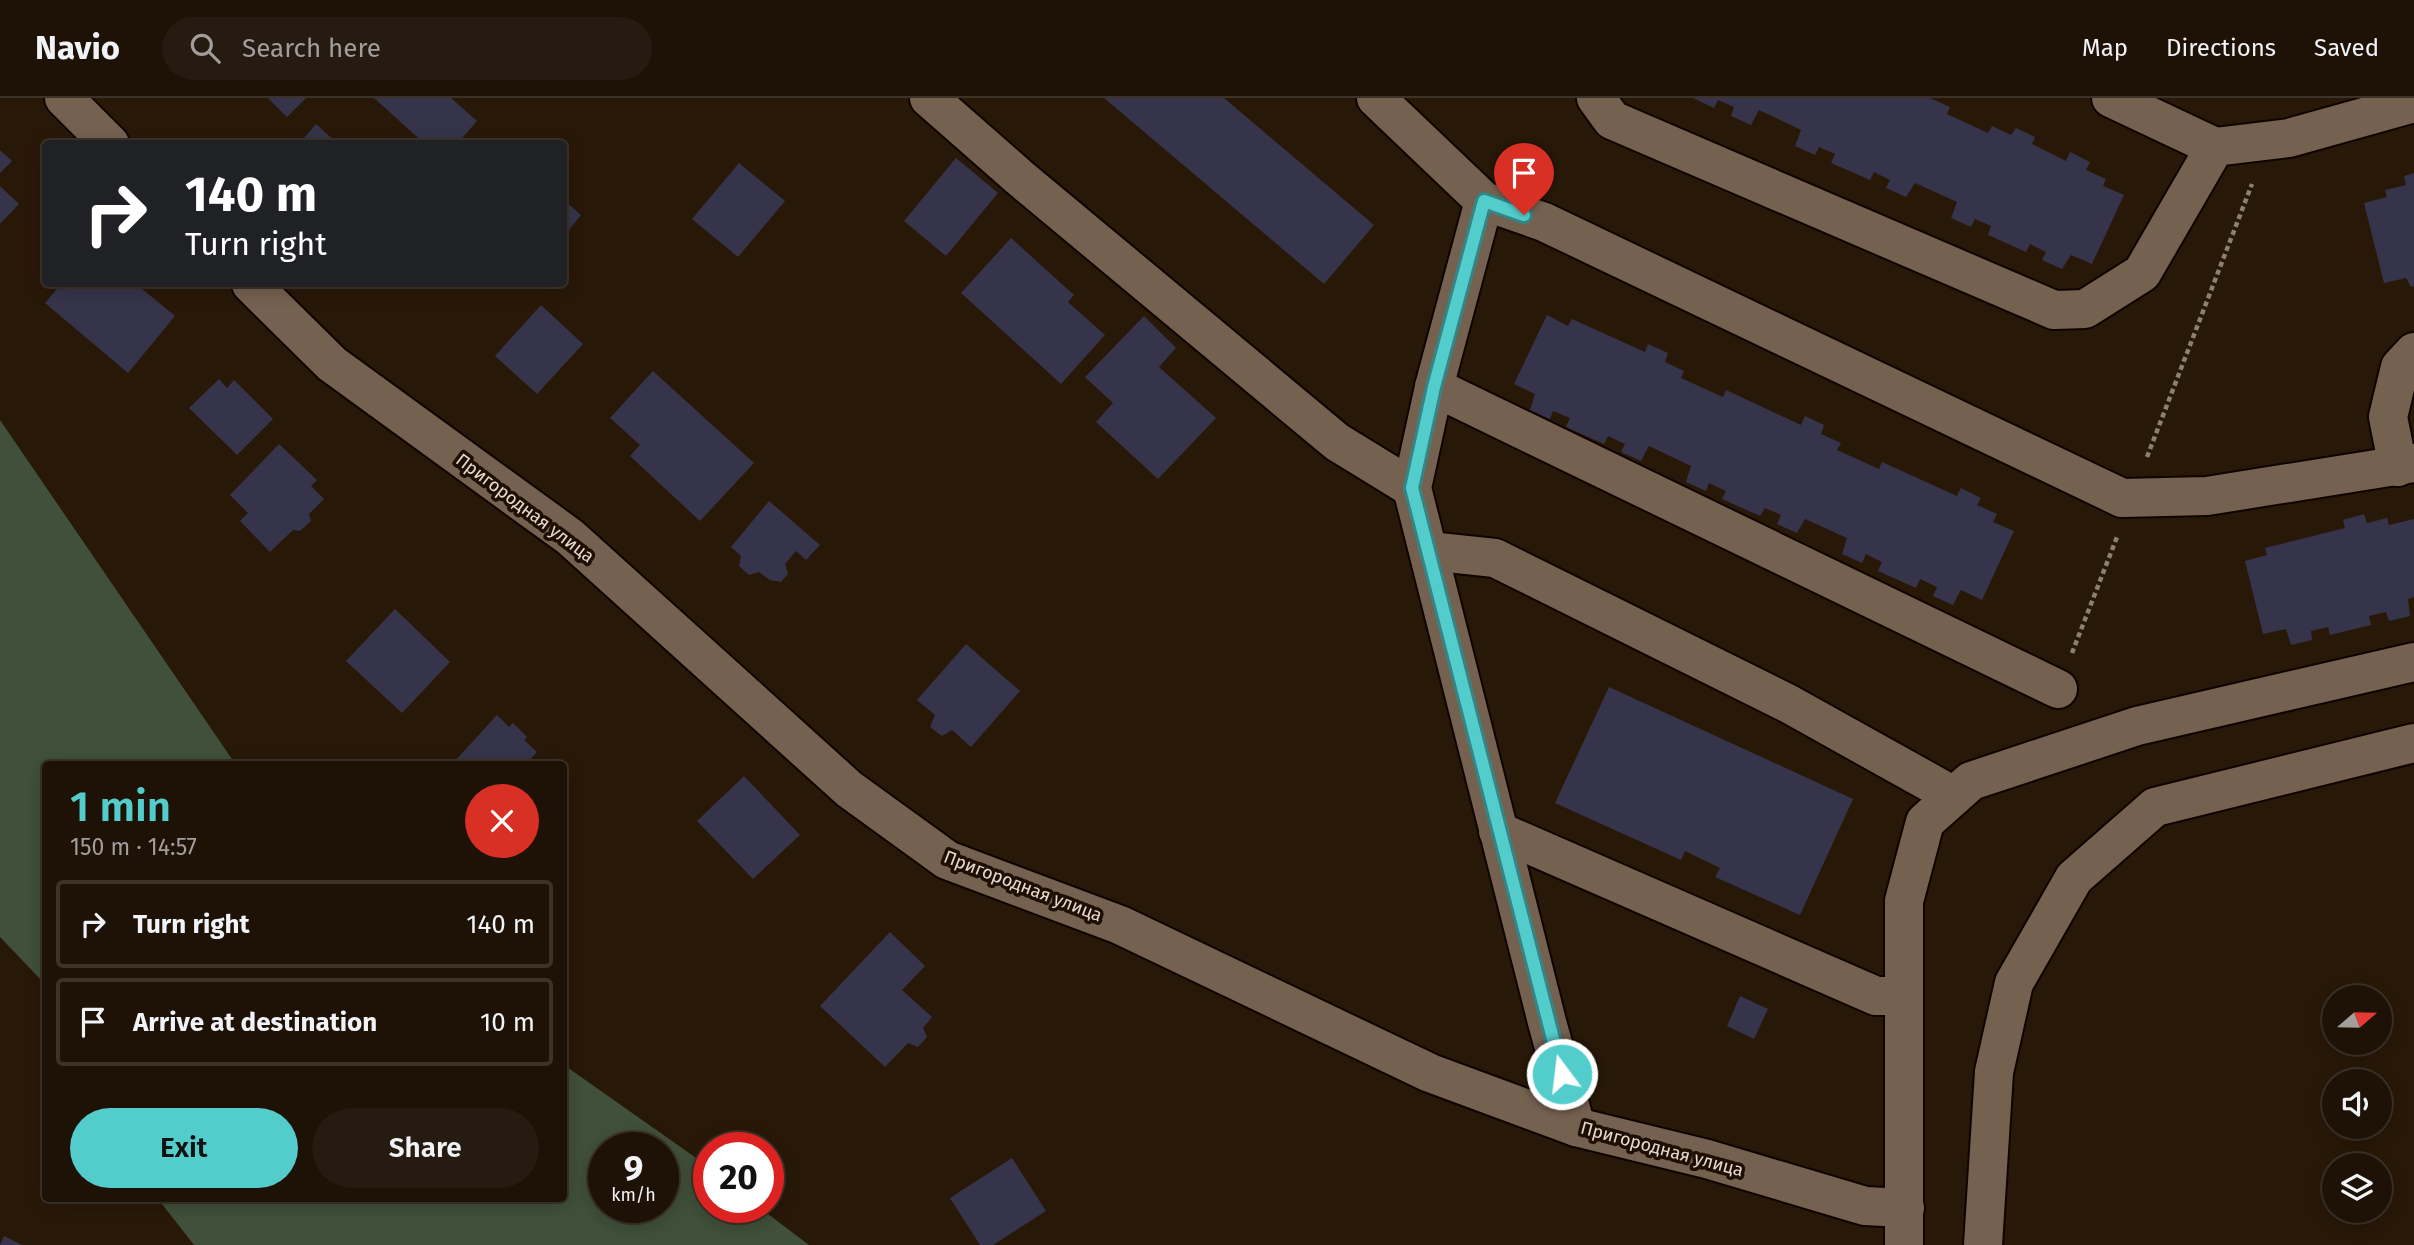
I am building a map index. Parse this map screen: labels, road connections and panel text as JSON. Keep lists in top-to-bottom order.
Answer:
{
  "streets": {
    "street": ["Пригородная улица"]
  },
  "north": "right",
  "page": {
    "header": "Navio",
    "search": "Search here",
    "nav": ["Map", "Directions", "Saved"],
    "turn": ["140 m", "Turn right"],
    "heading": ["1 min", "150 m · 14:57"],
    "list": [
      {
        "name": "Turn right",
        "value": "140 m"
      },
      {
        "name": "Arrive at destination",
        "value": "10 m"
      }
    ],
    "buttons": ["Exit", "Share"],
    "speed": "9 km/h",
    "limit": "20"
  }
}
